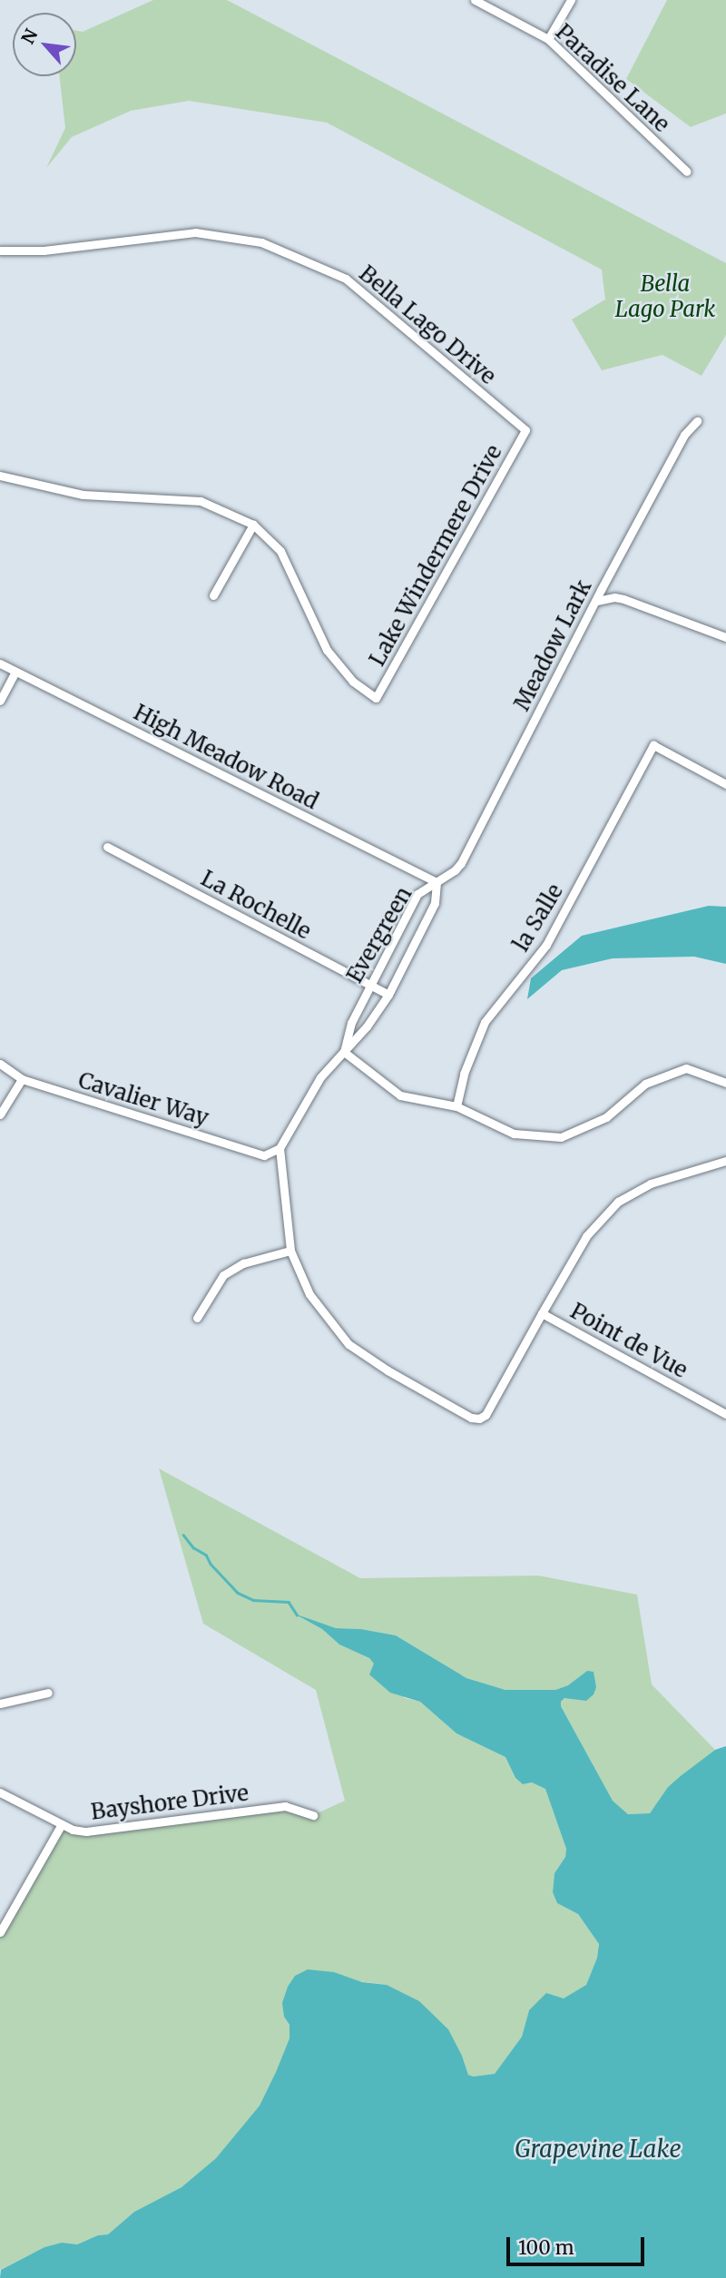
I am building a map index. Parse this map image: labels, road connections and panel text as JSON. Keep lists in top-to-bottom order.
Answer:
{
  "streets": {
    "street": [
      "Paradise Lane",
      "Bella Lago Drive",
      "Lake Windermere Drive",
      "Meadow Lark",
      "High Meadow Road",
      "La Rochelle",
      "la Salle",
      "Evergreen",
      "Cavalier Way",
      "Point de Vue",
      "Bayshore Drive"
    ]
  },
  "crossings": [
    ["Bella Lago Drive", "Lake Windermere Drive"],
    ["Meadow Lark", "High Meadow Road"],
    ["Meadow Lark", "Evergreen"],
    ["High Meadow Road", "Evergreen"],
    ["La Rochelle", "Evergreen"],
    ["Evergreen", "Cavalier Way"],
    ["Evergreen", "Point de Vue"],
    ["Cavalier Way", "Point de Vue"]
  ],
  "water": ["Grapevine Lake"],
  "parks": ["Bella Lago Park"],
  "scale_bar": "100 m",
  "north": "top left"
}
